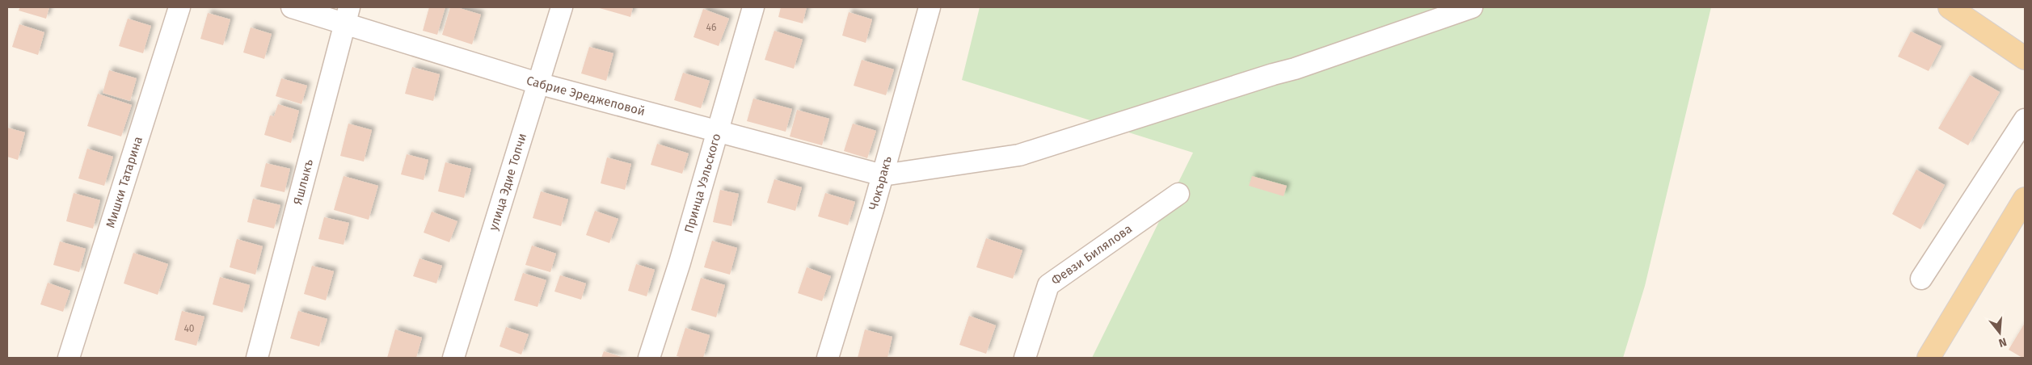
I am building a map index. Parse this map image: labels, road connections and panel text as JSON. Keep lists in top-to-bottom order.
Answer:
{
  "streets": {
    "street": [
      "Сабрие Эреджеповой",
      "Мишки Татарина",
      "Яшлыкъ",
      "улица Эдие Топчи",
      "Принца Уэльского",
      "Чокъракъ",
      "Февзи Билялова"
    ]
  },
  "crossings": [
    ["Сабрие Эреджеповой", "Яшлыкъ"],
    ["Сабрие Эреджеповой", "улица Эдие Топчи"],
    ["Сабрие Эреджеповой", "Принца Уэльского"],
    ["Сабрие Эреджеповой", "Чокъракъ"]
  ],
  "house_numbers": ["46", "40"],
  "north": "bottom"
}
